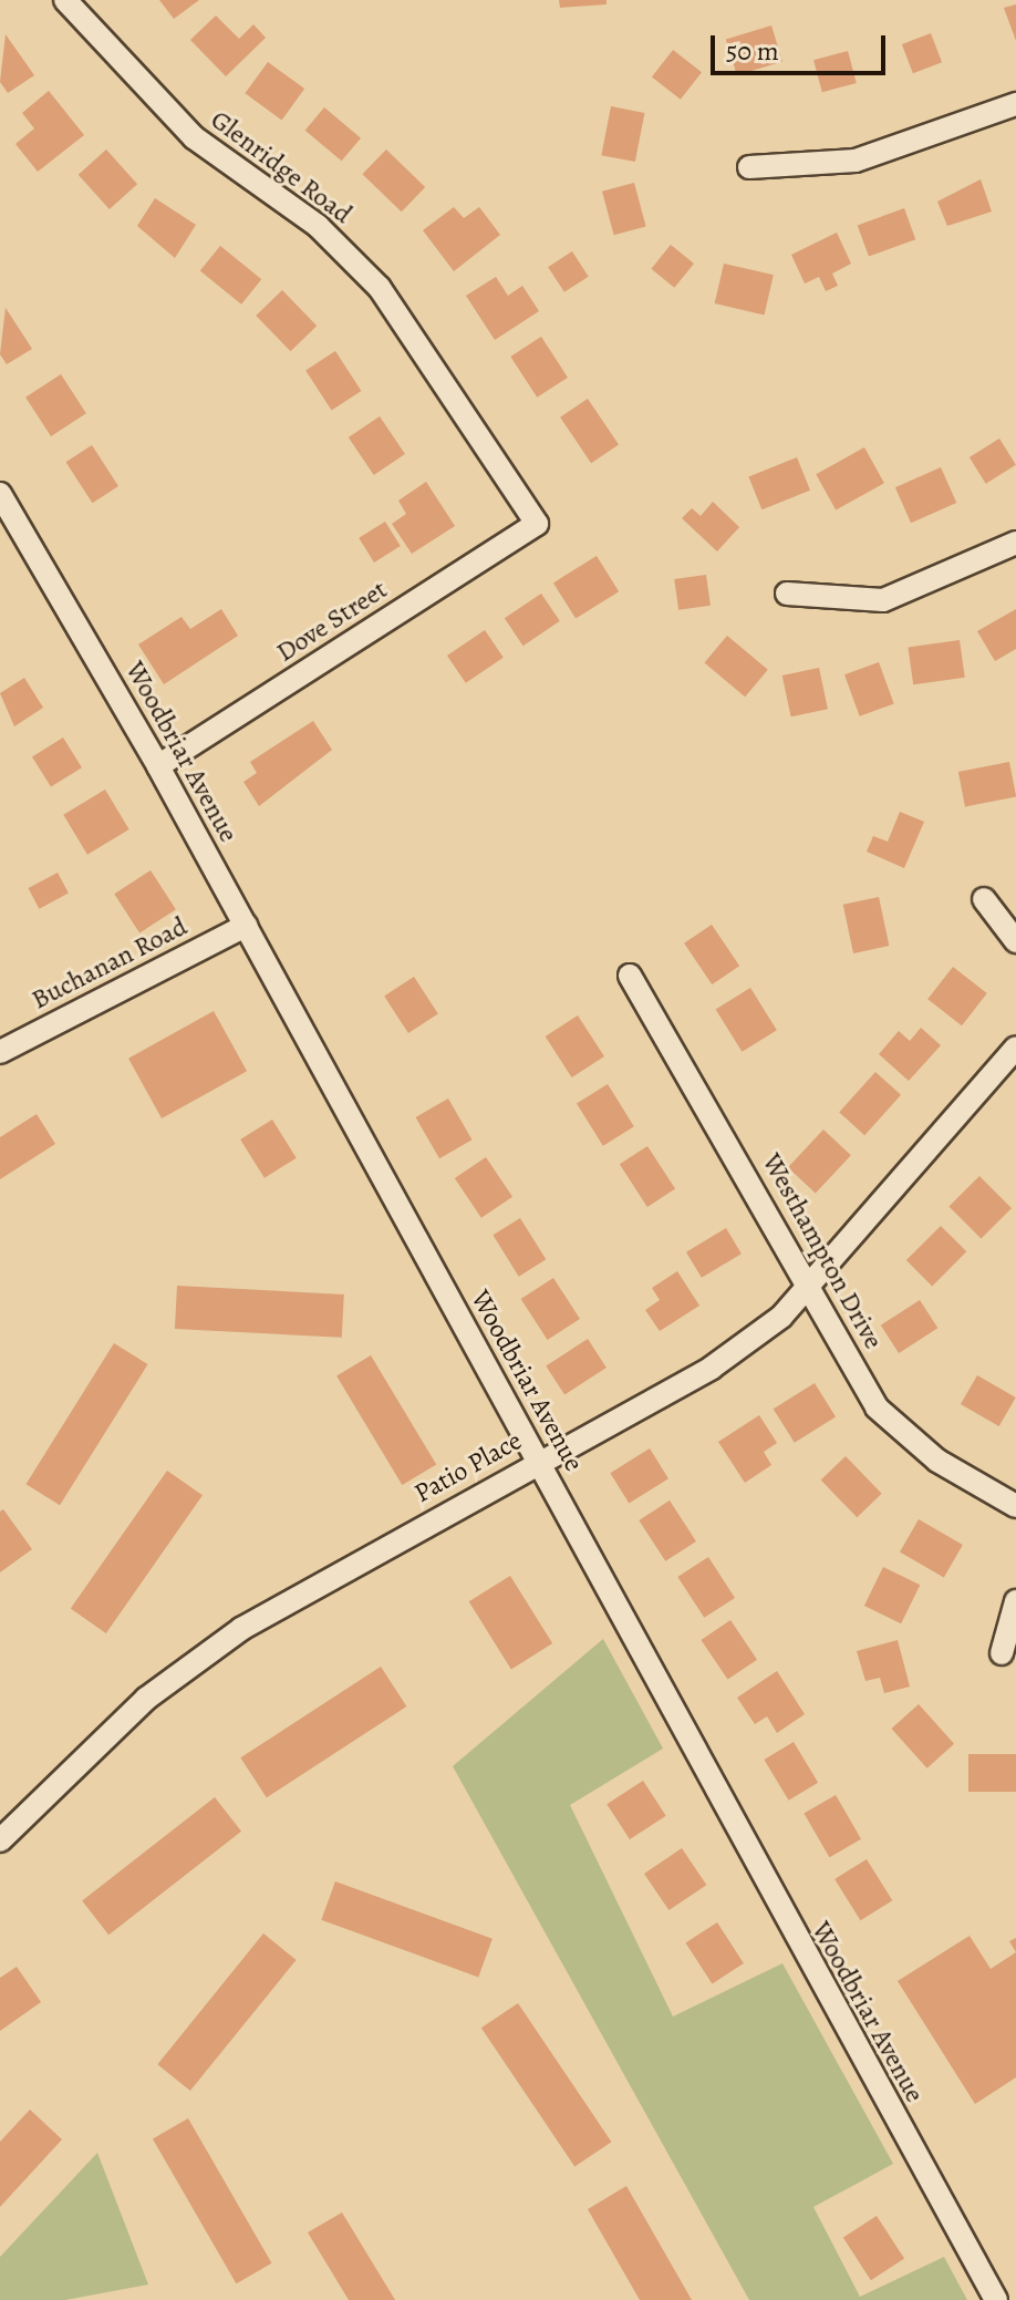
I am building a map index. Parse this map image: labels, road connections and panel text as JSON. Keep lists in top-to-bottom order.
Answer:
{
  "streets": {
    "street": [
      "Glenridge Road",
      "Dove Street",
      "Woodbriar Avenue",
      "Buchanan Road",
      "Westhampton Drive",
      "Patio Place"
    ]
  },
  "crossings": [
    ["Glenridge Road", "Dove Street"],
    ["Dove Street", "Woodbriar Avenue"],
    ["Woodbriar Avenue", "Buchanan Road"],
    ["Woodbriar Avenue", "Patio Place"],
    ["Westhampton Drive", "Patio Place"]
  ],
  "scale_bar": "50 m"
}
